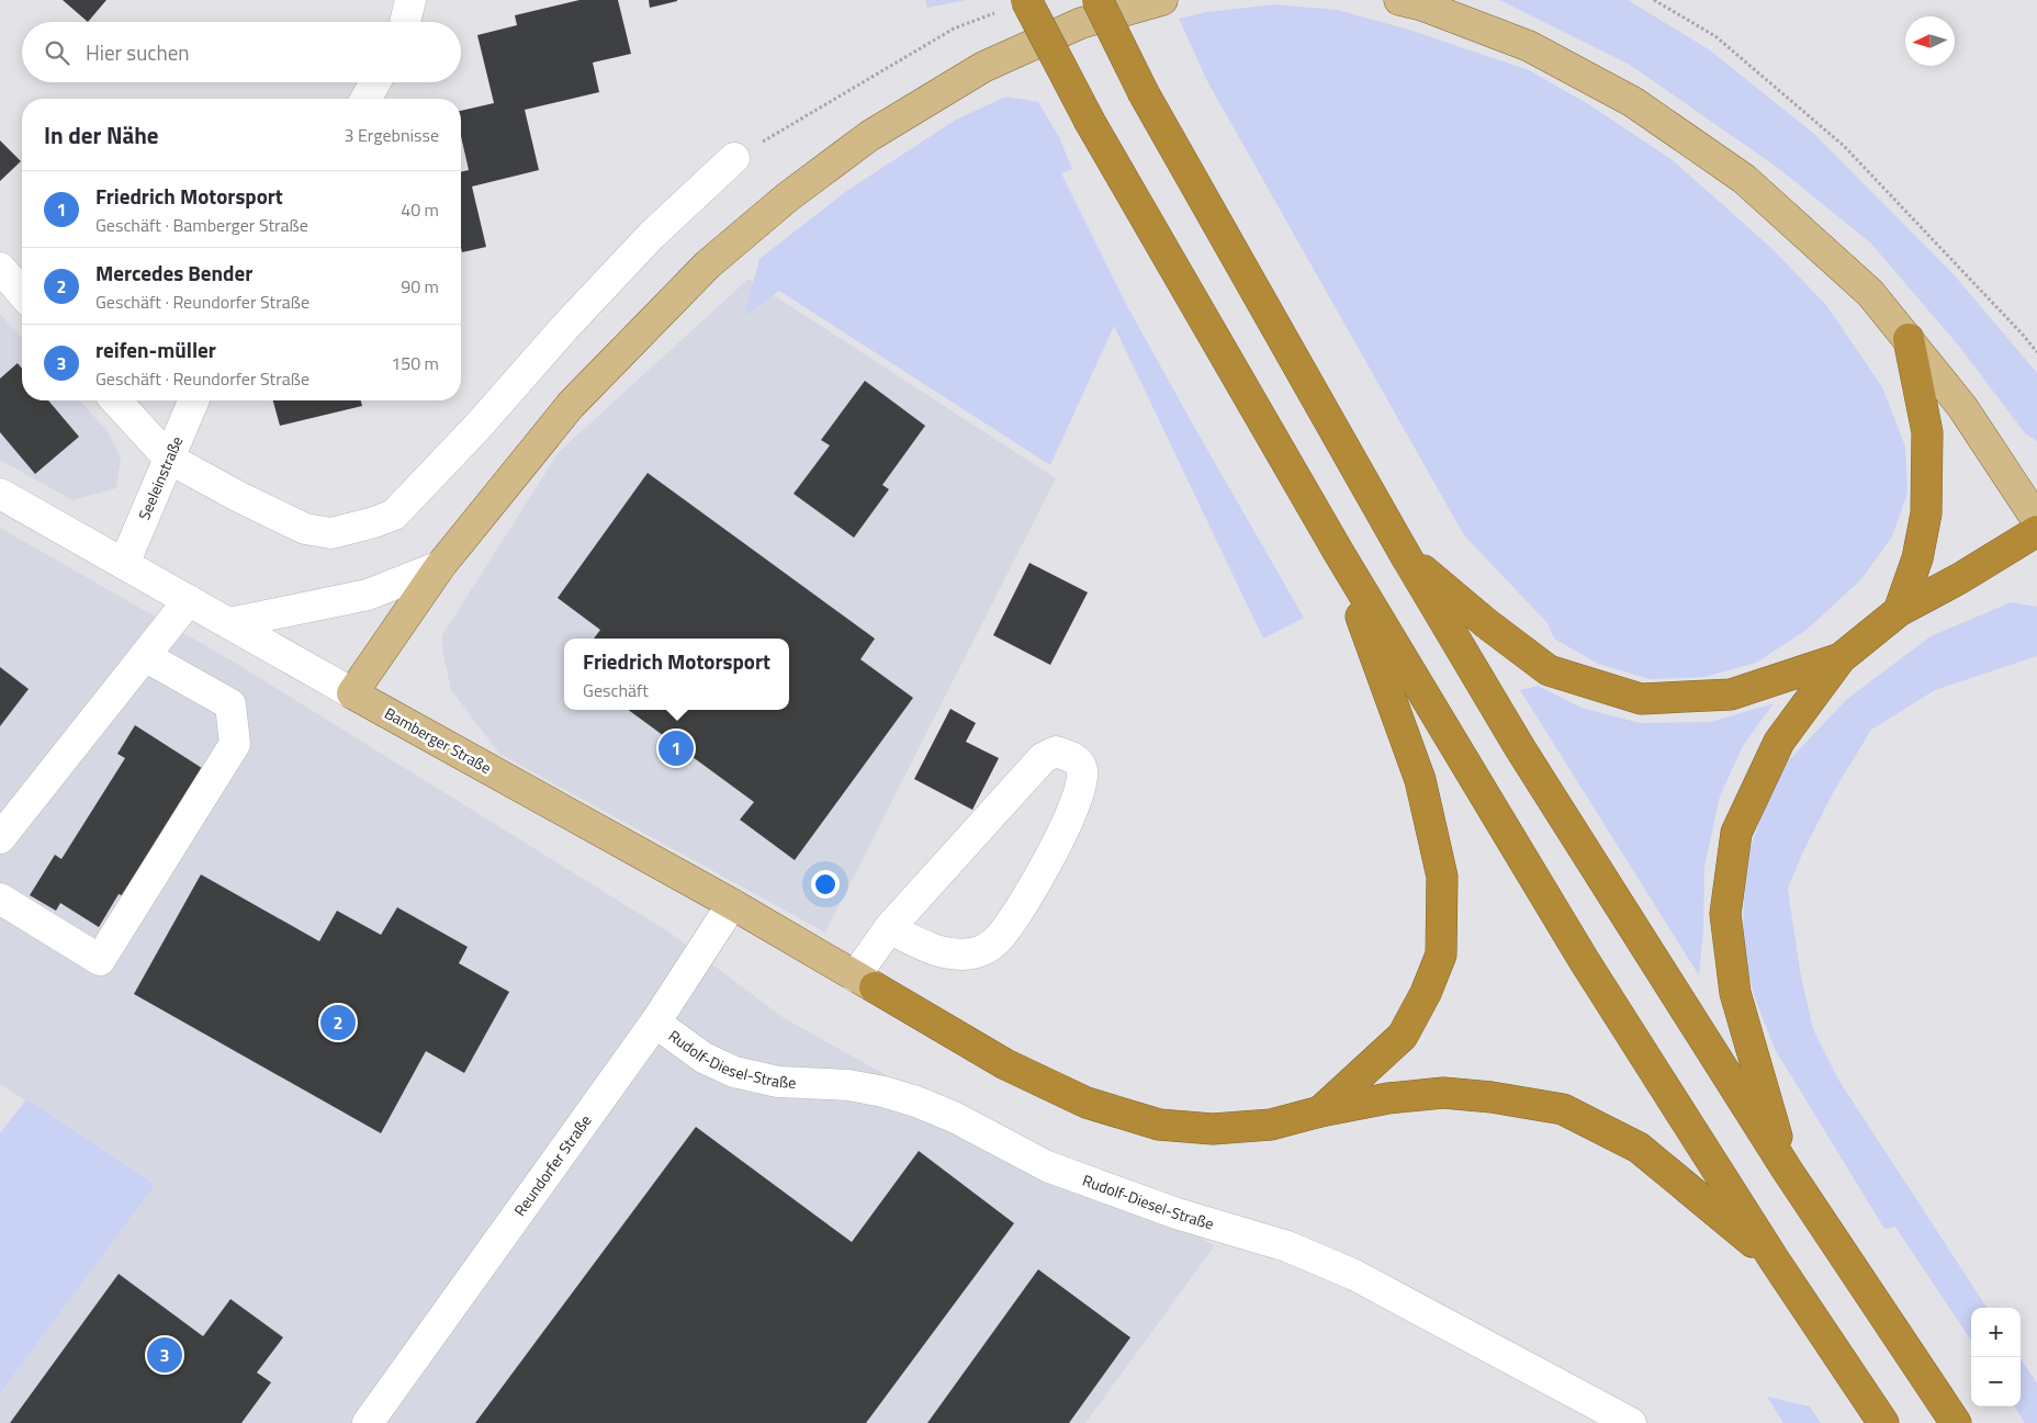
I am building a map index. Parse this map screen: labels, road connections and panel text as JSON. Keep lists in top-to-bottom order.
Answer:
{
  "streets": {
    "main road": ["Bamberger Straße"],
    "street": ["Seeleinstraße", "Rudolf-Diesel-Straße", "Reundorfer Straße"]
  },
  "crossings": [
    ["Seeleinstraße", "Bamberger Straße"],
    ["Bamberger Straße", "Reundorfer Straße"],
    ["Rudolf-Diesel-Straße", "Reundorfer Straße"]
  ],
  "north": "left",
  "page": {
    "search": "Hier suchen",
    "heading": ["In der Nähe", "3 Ergebnisse"],
    "list": [
      {
        "mark": "1",
        "name": "Friedrich Motorsport",
        "note": "Geschäft · Bamberger Straße",
        "value": "40 m"
      },
      {
        "mark": "2",
        "name": "Mercedes Bender",
        "note": "Geschäft · Reundorfer Straße",
        "value": "90 m"
      },
      {
        "mark": "3",
        "name": "reifen-müller",
        "note": "Geschäft · Reundorfer Straße",
        "value": "150 m"
      }
    ],
    "popup": ["Friedrich Motorsport", "Geschäft"],
    "pins": ["1", "2", "3"],
    "map_buttons": ["+", "−"]
  }
}
